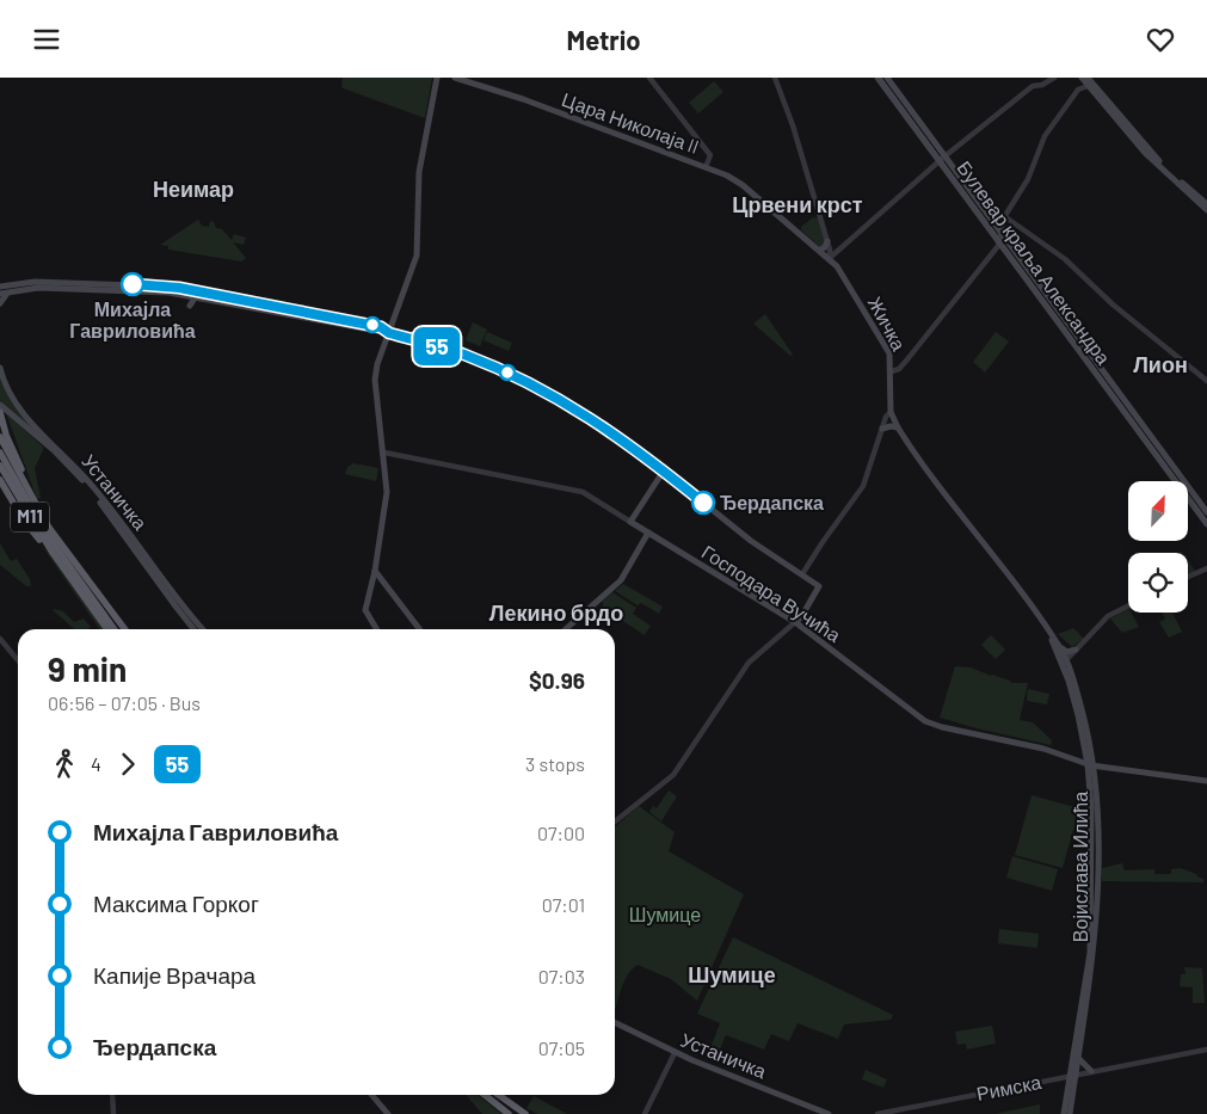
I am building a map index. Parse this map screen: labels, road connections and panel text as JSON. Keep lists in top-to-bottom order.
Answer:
{
  "streets": {
    "highway": ["M11"],
    "main road": [
      "Цара Николаја II",
      "Булевар краља Александра",
      "Жичка",
      "Устаничка",
      "Господара Вучића",
      "Војислава Илића"
    ],
    "street": ["Римска"]
  },
  "crossings": [
    ["Цара Николаја II", "Жичка"],
    ["Жичка", "Војислава Илића"],
    ["Господара Вучића", "Војислава Илића"],
    ["Војислава Илића", "Римска"]
  ],
  "districts": [
    "Неимар",
    "Црвени крст",
    "Лион",
    "Лекино брдо",
    "Шумице"
  ],
  "parks": ["Шумице"],
  "places": ["Михајла Гавриловића", "Ђердапска"],
  "lines": ["bus line 55"],
  "north": "top right",
  "page": {
    "header": "Metrio",
    "on_map": "55",
    "heading": ["9 min", "06:56 – 07:05 · Bus", "$0.96"],
    "legs": ["4", "55", "3 stops"],
    "list": [
      {
        "name": "Михајла Гавриловића",
        "value": "07:00"
      },
      {
        "name": "Максима Горког",
        "value": "07:01"
      },
      {
        "name": "Капије Врачара",
        "value": "07:03"
      },
      {
        "name": "Ђердапска",
        "value": "07:05"
      }
    ]
  }
}
